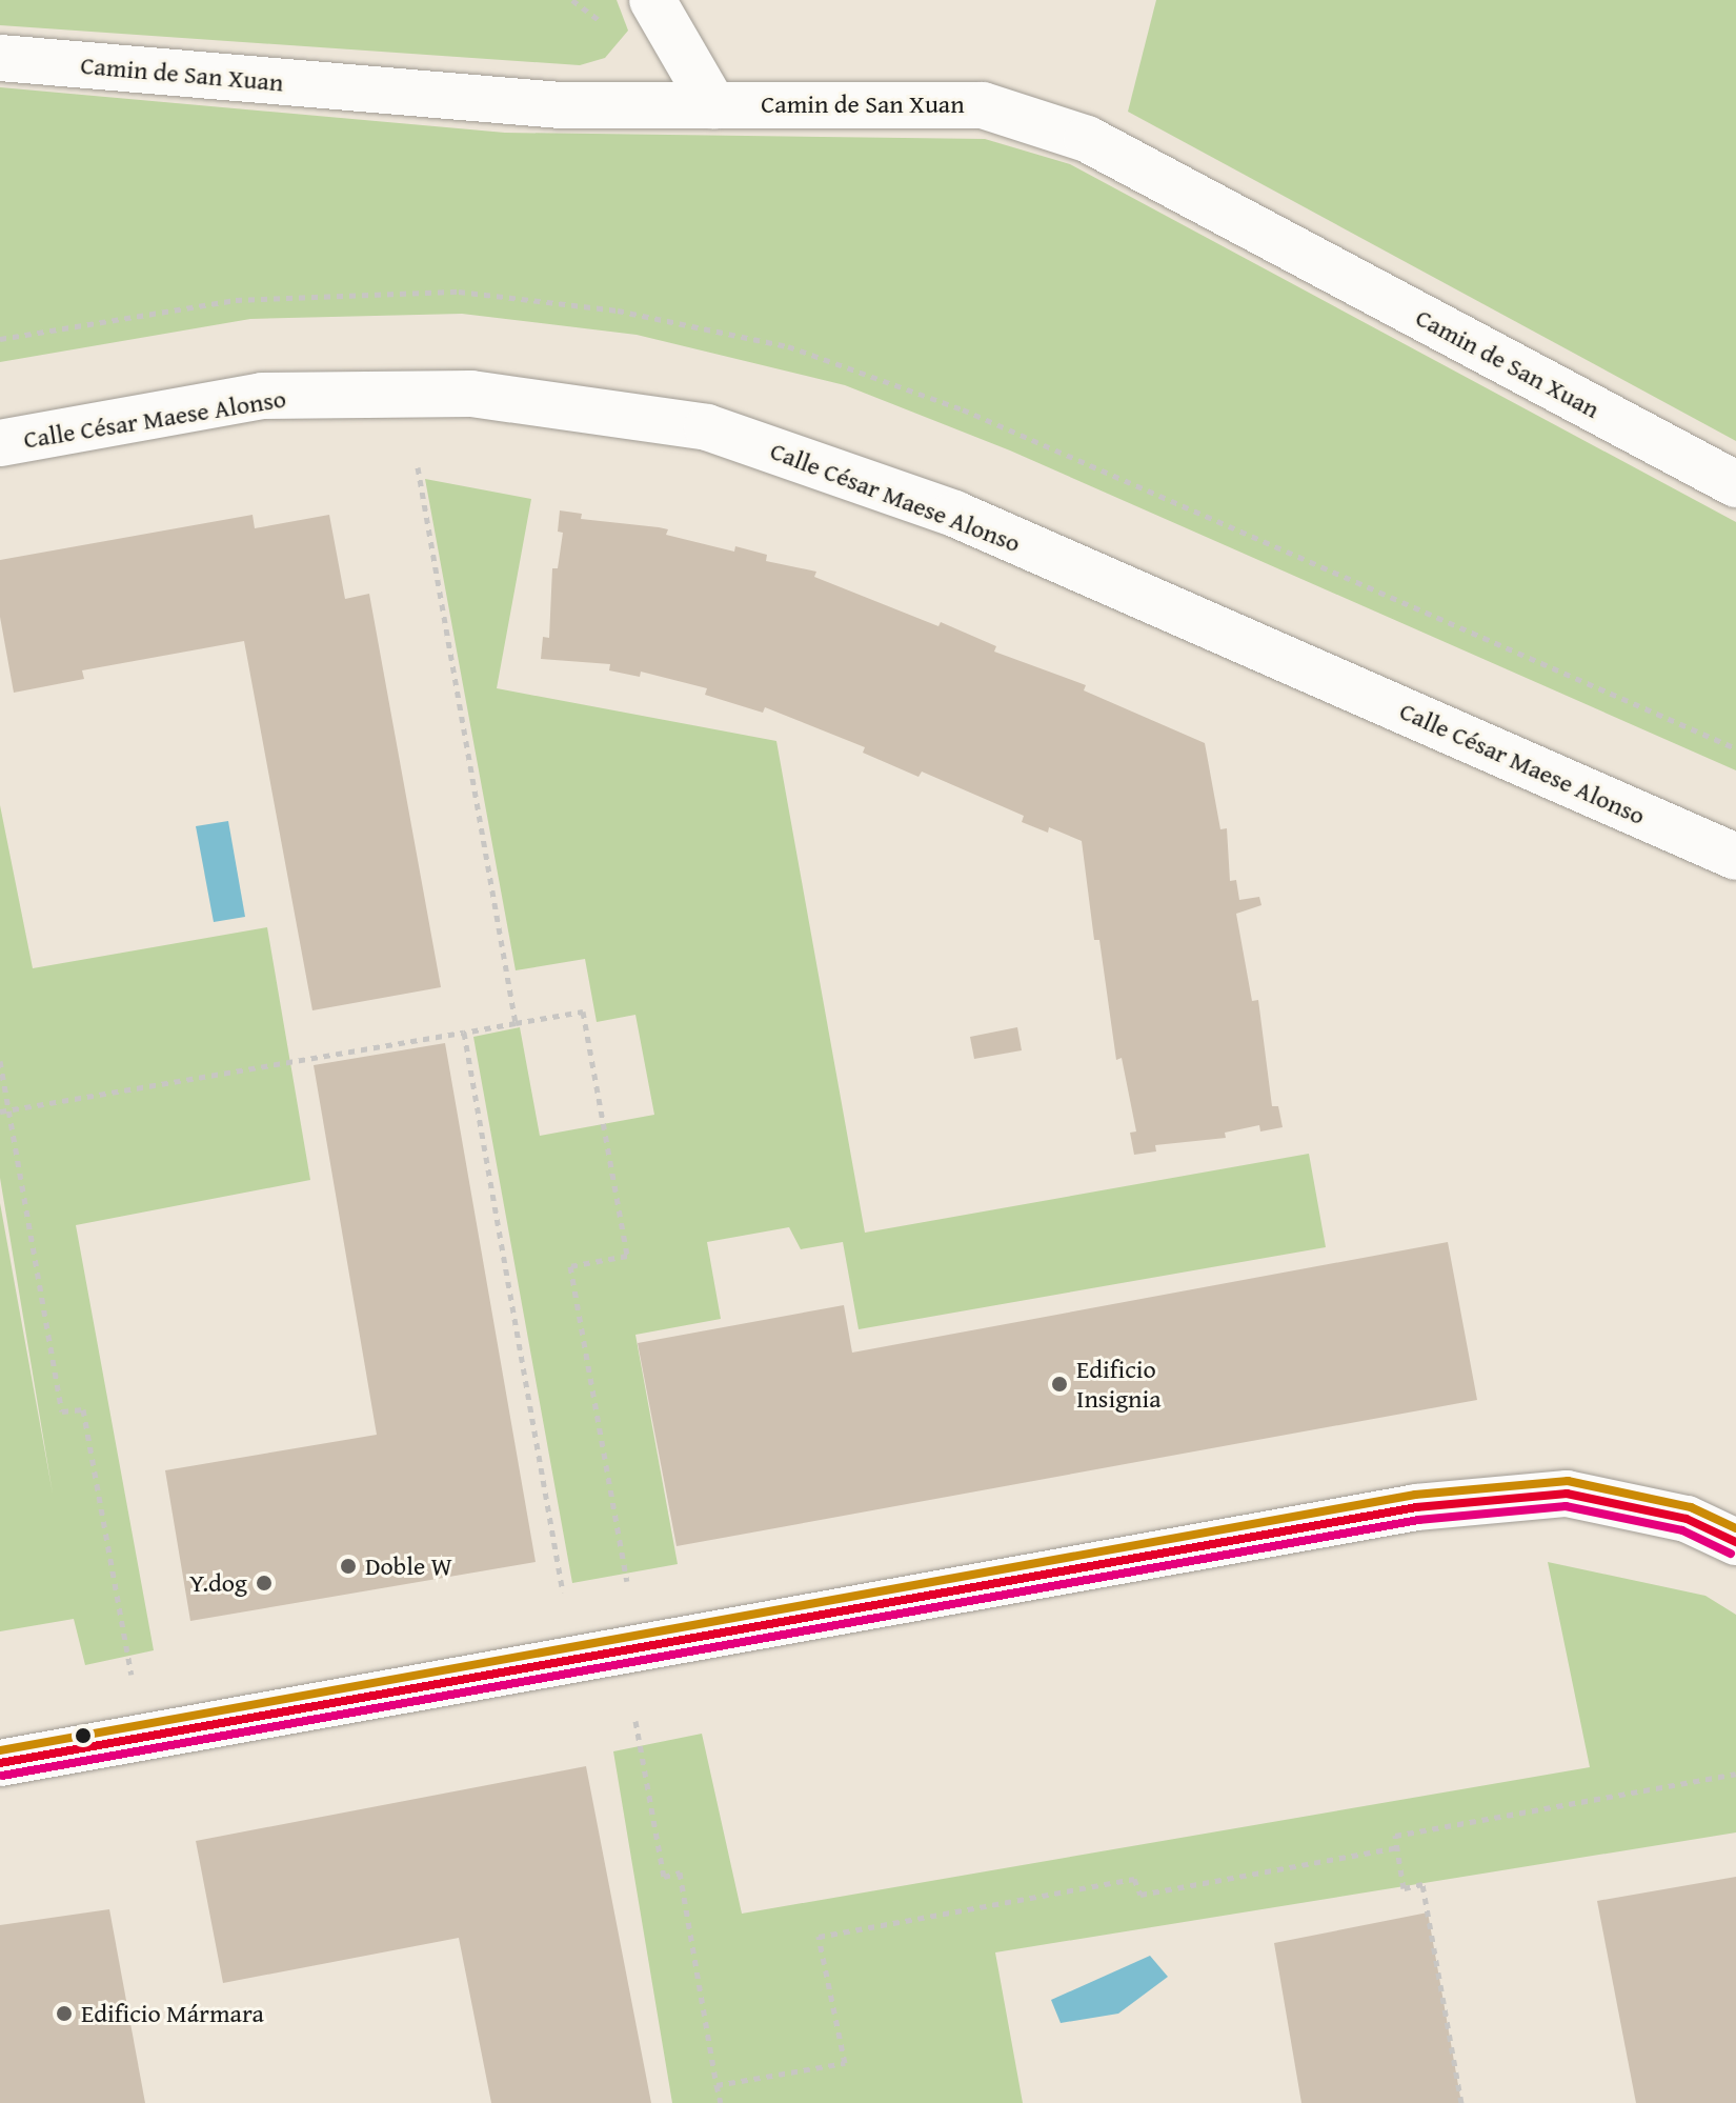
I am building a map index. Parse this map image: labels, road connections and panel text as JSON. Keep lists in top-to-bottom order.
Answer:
{
  "streets": {
    "street": ["Camin de San Xuan", "Calle César Maese Alonso"]
  },
  "places": [
    "Edificio Insignia",
    "Doble W",
    "Y.dog",
    "Edificio Mármara"
  ]
}
